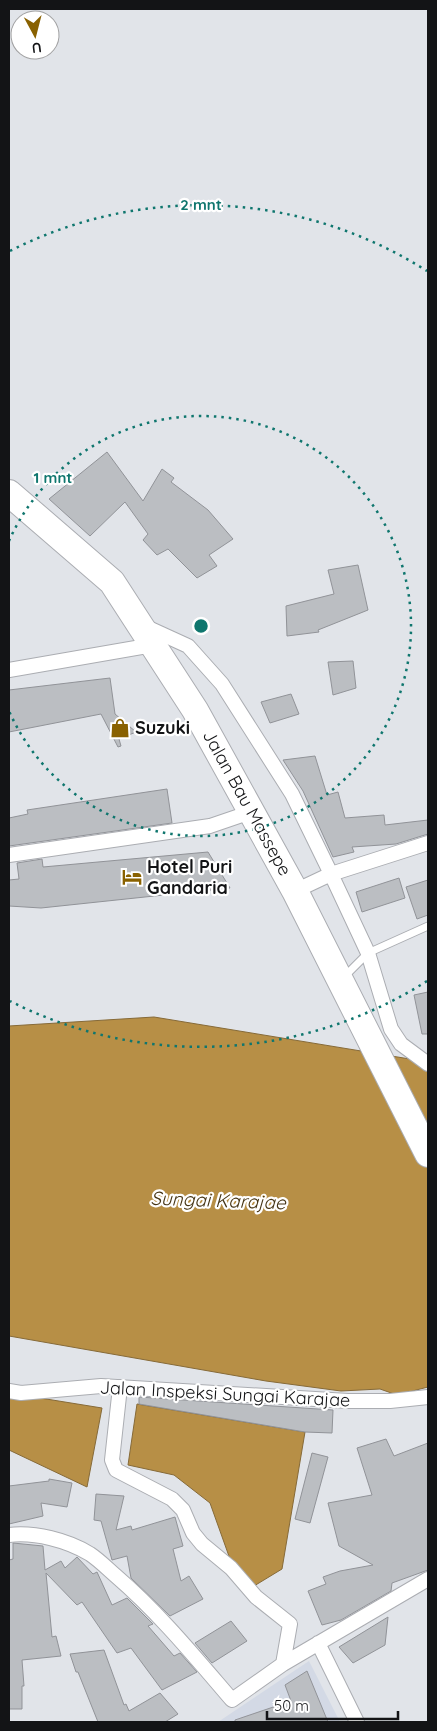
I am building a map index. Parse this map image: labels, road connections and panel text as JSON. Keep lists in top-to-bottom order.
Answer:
{
  "streets": {
    "highway": ["Jalan Bau Massepe"],
    "street": ["Jalan Inspeksi Sungai Karajae"]
  },
  "water": ["Sungai Karajae"],
  "places": {
    "shop": ["Suzuki"],
    "hotel": ["Hotel Puri Gandaria"]
  },
  "scale_bar": "50 m",
  "north": "bottom",
  "rings": ["2 mnt", "1 mnt"]
}
